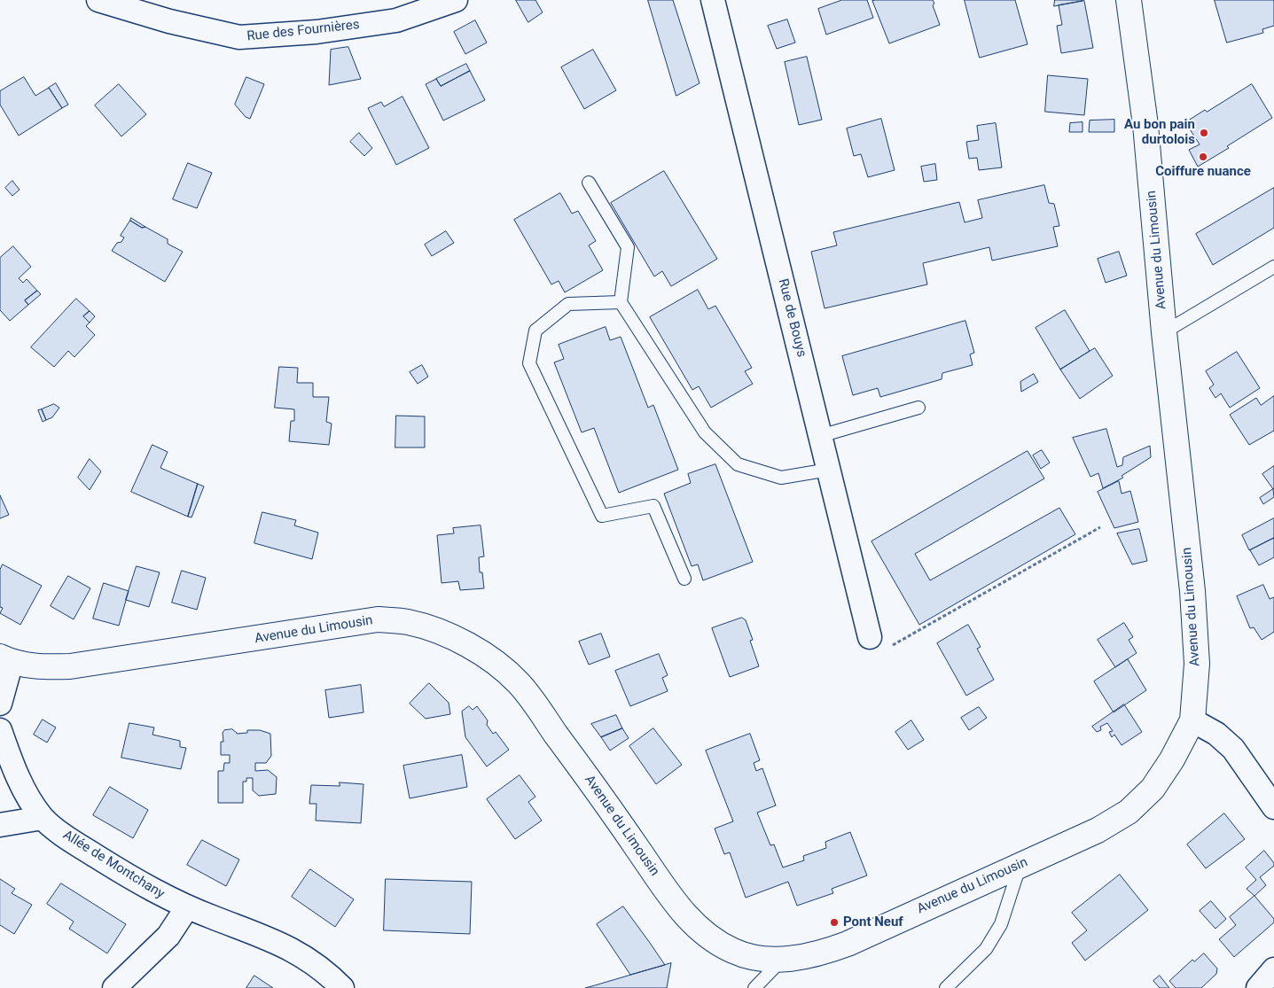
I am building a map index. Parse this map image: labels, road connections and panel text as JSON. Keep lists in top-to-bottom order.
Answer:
{
  "streets": {
    "main road": ["Avenue du Limousin"],
    "street": ["Rue des Fournières", "Rue de Bouys", "Allée de Montchany"]
  },
  "places": ["Au bon pain durtolois", "Coiffure nuance", "Pont Neuf"]
}
